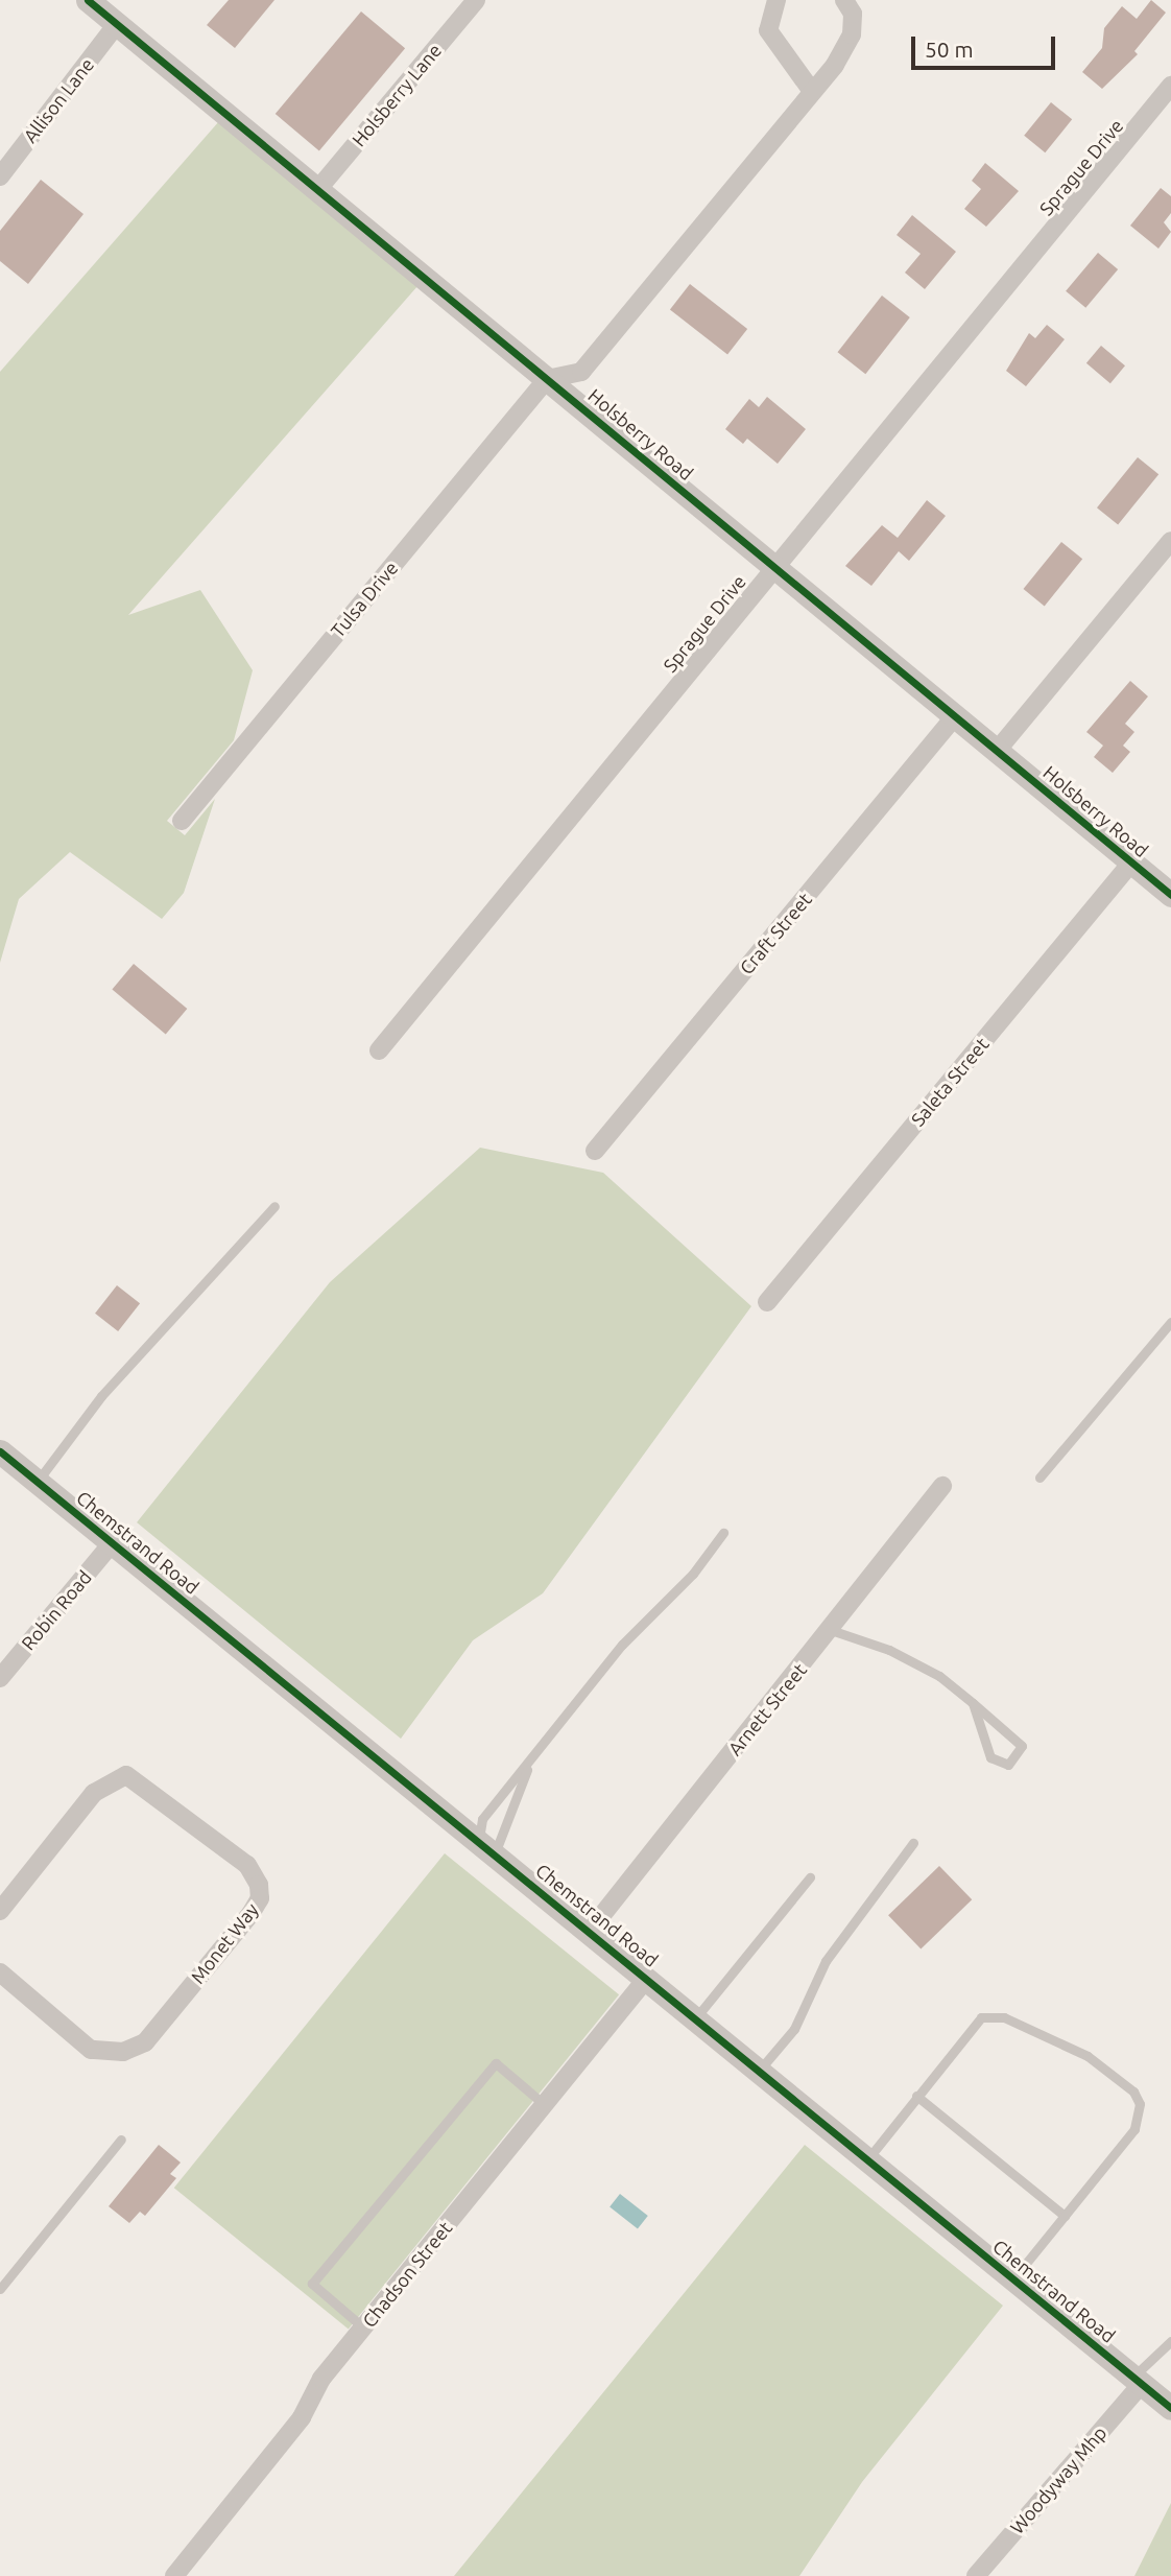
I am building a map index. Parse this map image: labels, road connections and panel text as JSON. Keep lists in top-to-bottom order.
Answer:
{
  "streets": {
    "street": [
      "Holsberry Lane",
      "Allison Lane",
      "Sprague Drive",
      "Holsberry Road",
      "Tulsa Drive",
      "Craft Street",
      "Saleta Street",
      "Chemstrand Road",
      "Robin Road",
      "Arnett Street",
      "Monet Way",
      "Chadson Street",
      "Woodyway Mhp"
    ]
  },
  "crossings": [
    ["Holsberry Lane", "Holsberry Road"],
    ["Allison Lane", "Holsberry Road"],
    ["Sprague Drive", "Holsberry Road"],
    ["Holsberry Road", "Tulsa Drive"],
    ["Holsberry Road", "Craft Street"],
    ["Holsberry Road", "Saleta Street"],
    ["Chemstrand Road", "Robin Road"],
    ["Chemstrand Road", "Arnett Street"],
    ["Chemstrand Road", "Chadson Street"],
    ["Chemstrand Road", "Woodyway Mhp"]
  ],
  "scale_bar": "50 m"
}
